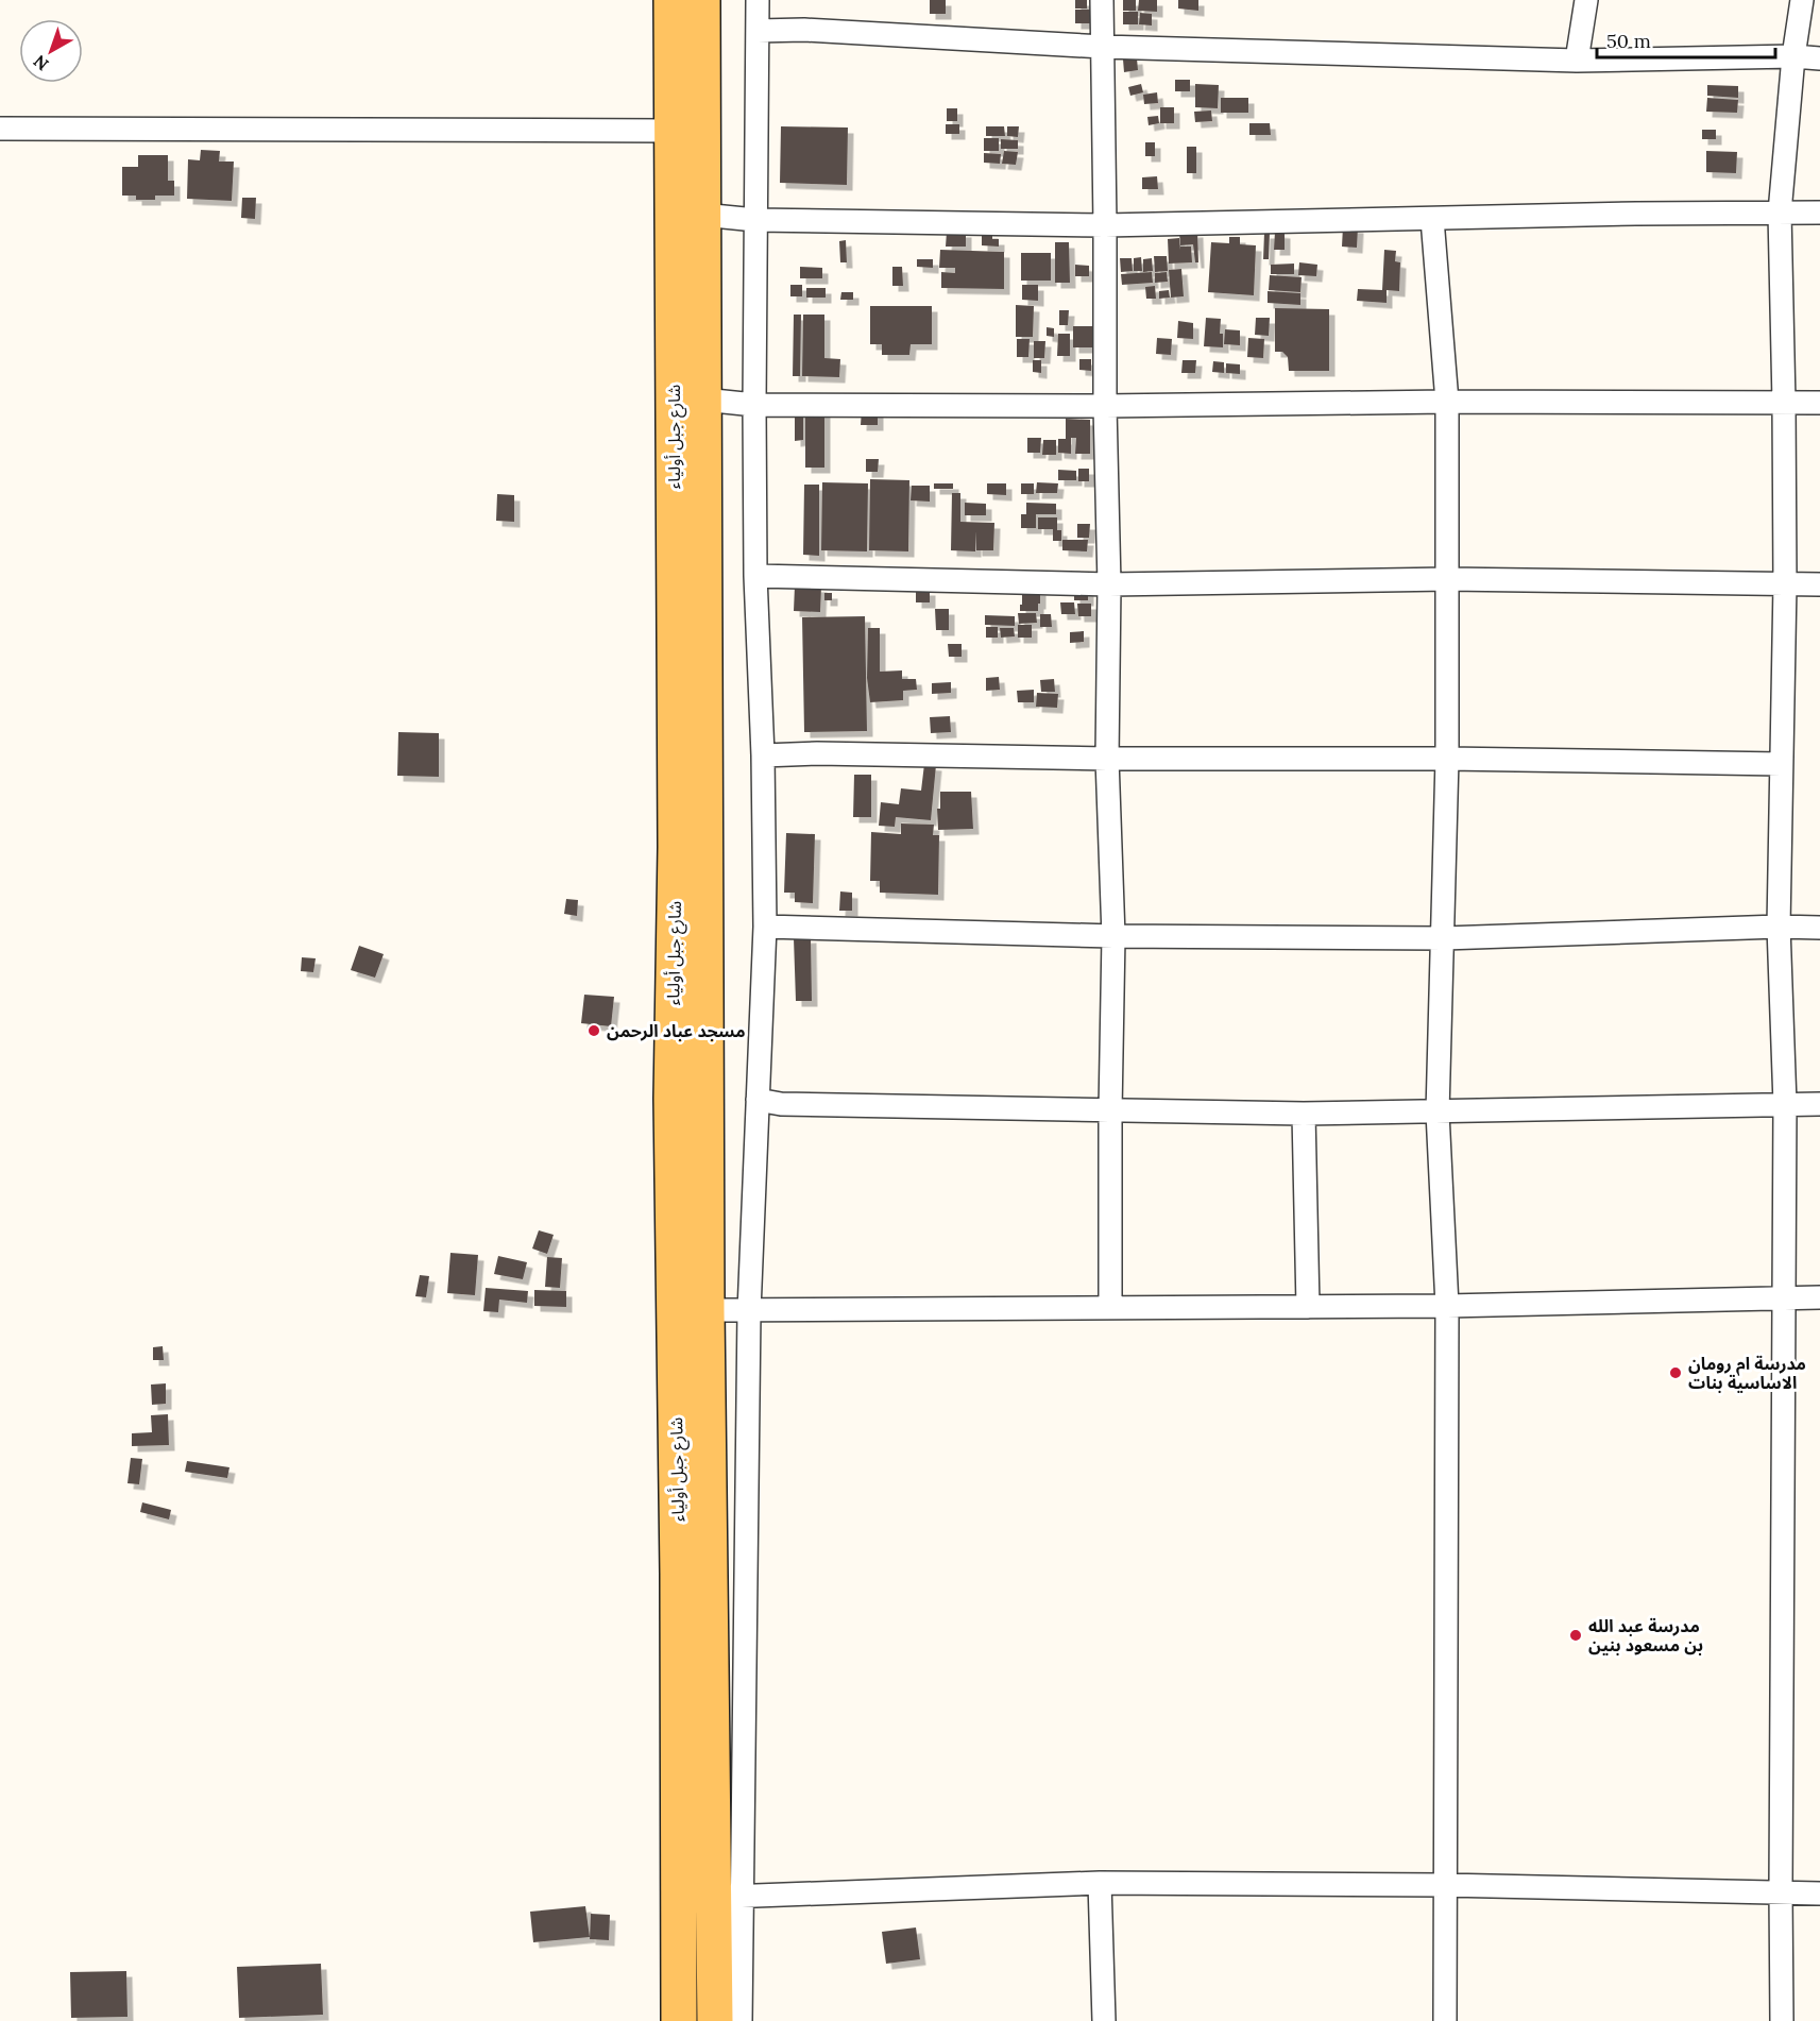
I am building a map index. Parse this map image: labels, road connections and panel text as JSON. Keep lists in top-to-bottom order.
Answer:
{
  "streets": {
    "main road": ["شارع جبل أولياء"]
  },
  "places": ["مسجد عباد الرحمن", "مدرسة ام رومان الاساسية بنات", "مدرسة عبد الله بن مسعود بنين"],
  "scale_bar": "50 m",
  "north": "bottom left"
}
